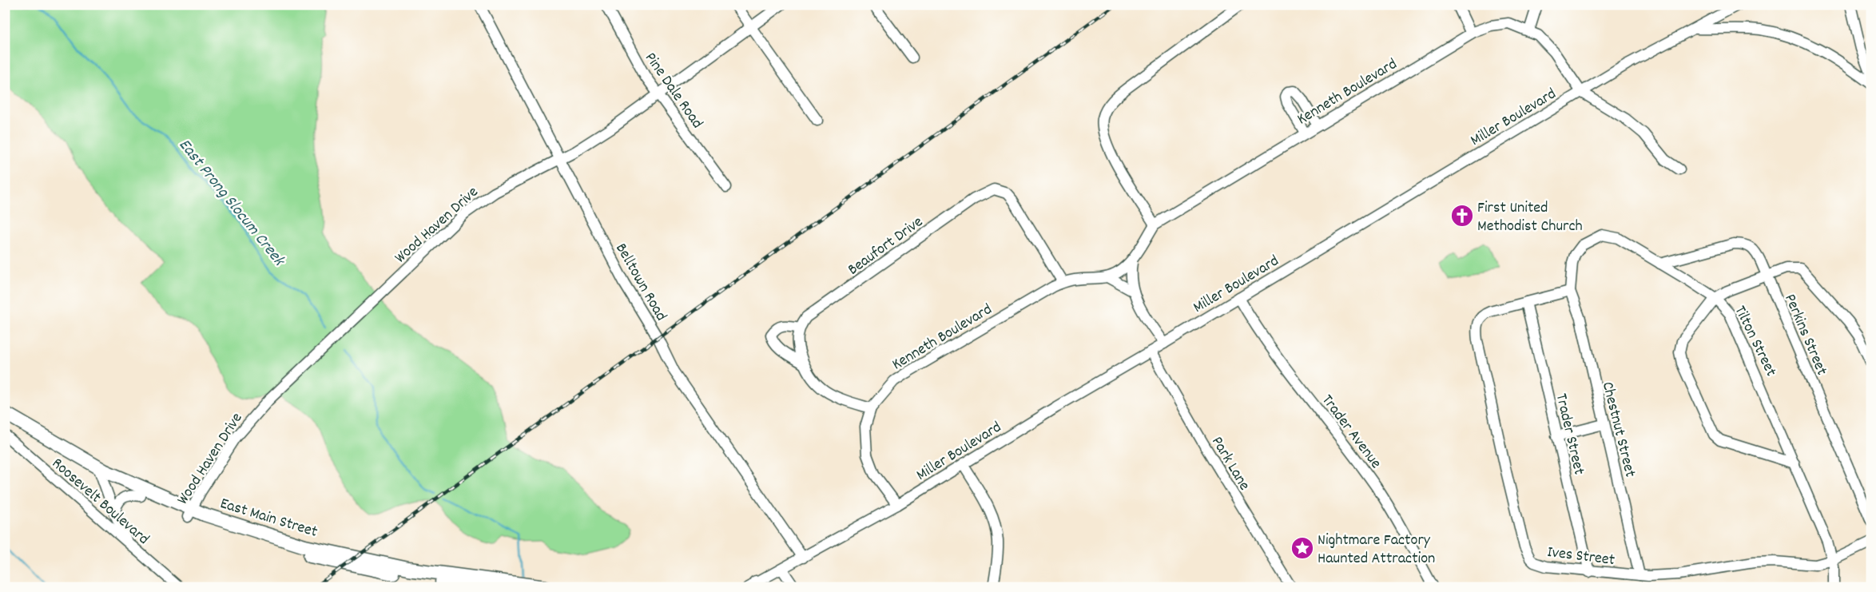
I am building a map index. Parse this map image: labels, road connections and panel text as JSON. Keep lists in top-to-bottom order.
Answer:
{
  "streets": {
    "main road": ["East Main Street"],
    "street": [
      "Pine Dale Road",
      "Kenneth Boulevard",
      "Miller Boulevard",
      "Wood Haven Drive",
      "Beaufort Drive",
      "Belltown Road",
      "Perkins Street",
      "Tilton Street",
      "Chestnut Street",
      "Trader Avenue",
      "Trader Street",
      "Park Lane",
      "Roosevelt Boulevard",
      "Ives Street"
    ]
  },
  "crossings": [
    ["Pine Dale Road", "Wood Haven Drive"],
    ["Kenneth Boulevard", "Miller Boulevard"],
    ["Kenneth Boulevard", "Beaufort Drive"],
    ["Miller Boulevard", "Belltown Road"],
    ["Miller Boulevard", "Trader Avenue"],
    ["Miller Boulevard", "Park Lane"],
    ["Wood Haven Drive", "Belltown Road"],
    ["Wood Haven Drive", "East Main Street"],
    ["Perkins Street", "Tilton Street"],
    ["Tilton Street", "Chestnut Street"],
    ["Tilton Street", "Ives Street"],
    ["Chestnut Street", "Ives Street"],
    ["Trader Street", "Ives Street"]
  ],
  "water": ["East Prong Slocum Creek"],
  "places": {
    "church": ["First United Methodist Church"],
    "place": ["Nightmare Factory Haunted Attraction"]
  }
}
